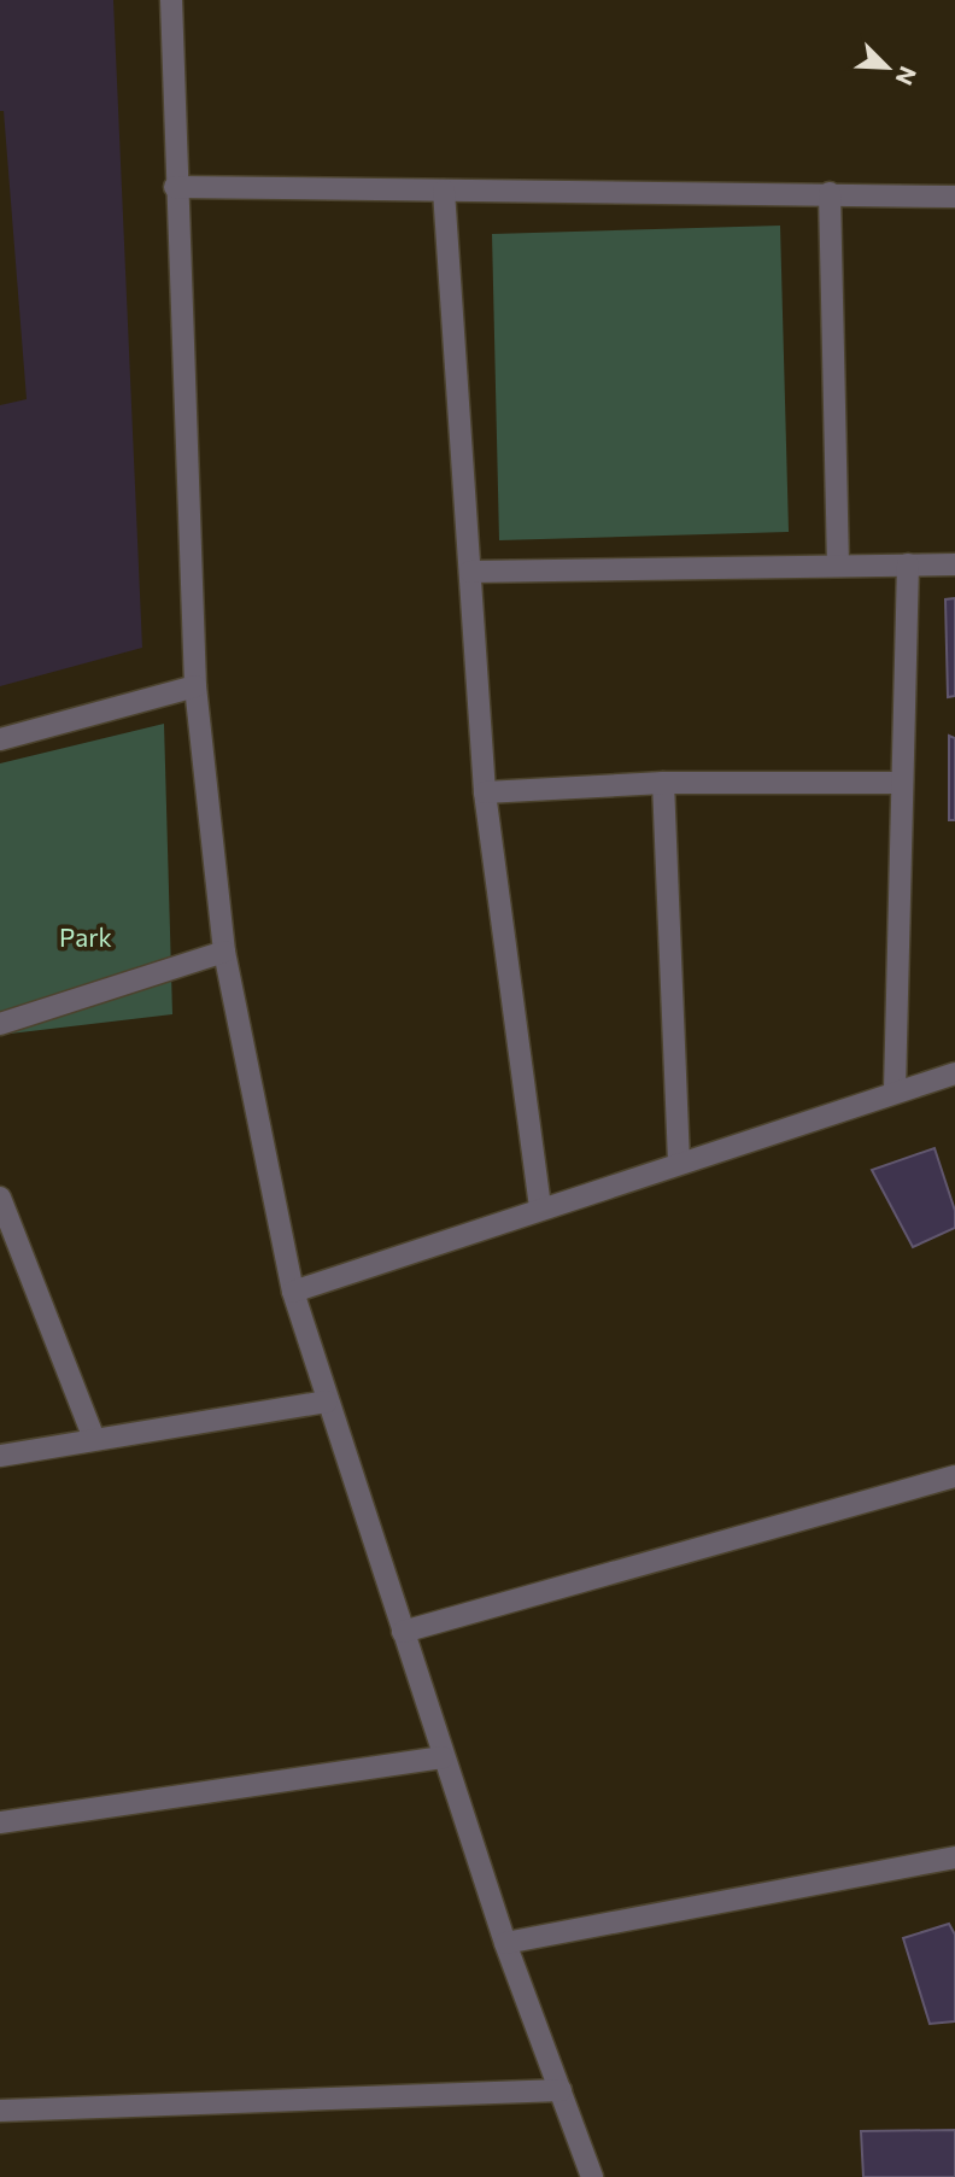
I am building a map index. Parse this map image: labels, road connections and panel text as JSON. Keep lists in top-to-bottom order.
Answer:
{
  "parks": ["Park"],
  "north": "bottom right"
}
